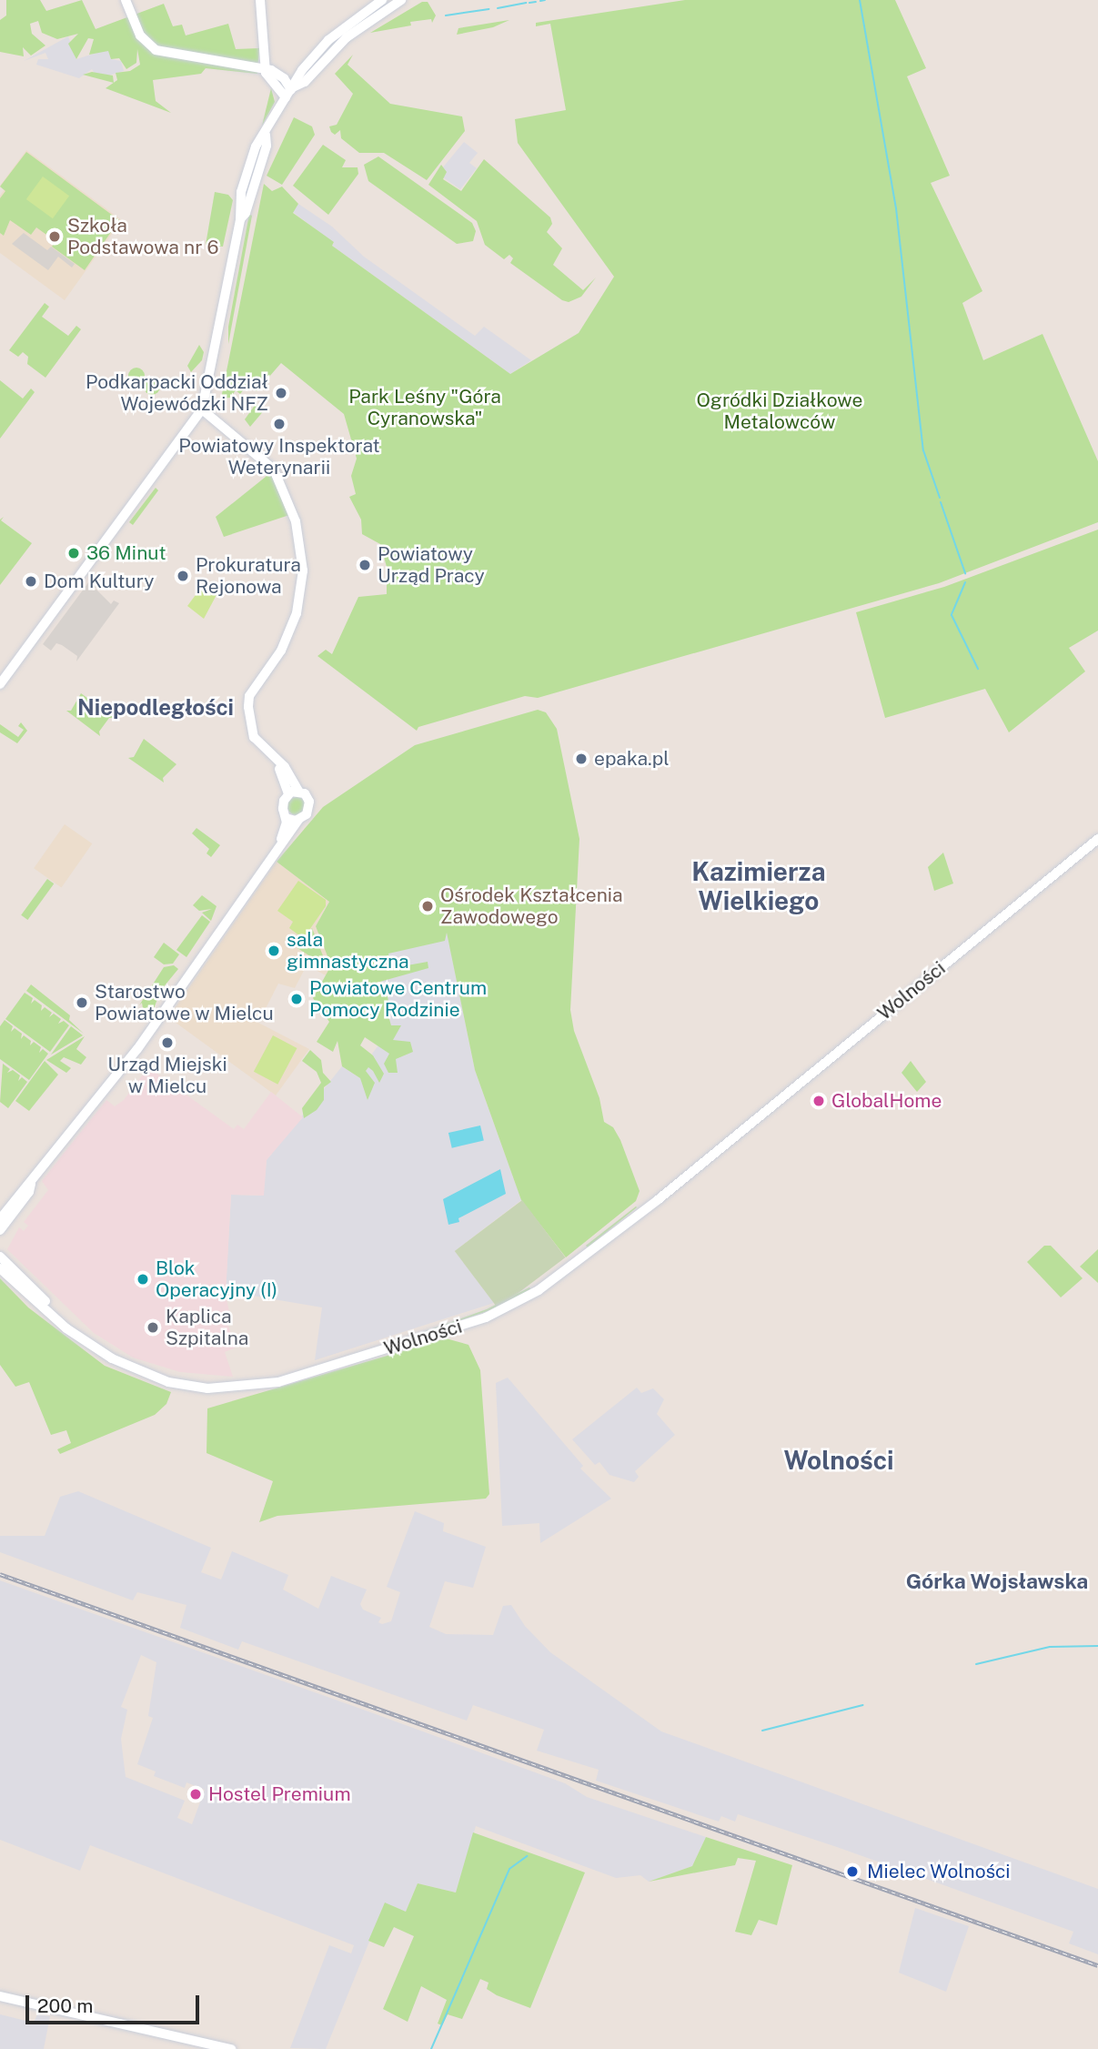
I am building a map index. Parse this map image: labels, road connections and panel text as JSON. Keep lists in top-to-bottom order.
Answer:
{
  "streets": {
    "main road": ["Wolności"]
  },
  "districts": [
    "Niepodległości",
    "Kazimierza Wielkiego",
    "Wolności",
    "Górka Wojsławska"
  ],
  "parks": ["Park Leśny \"Góra Cyranowska\"", "Ogródki Działkowe Metalowców"],
  "places": [
    "Szkoła Podstawowa nr 6",
    "Podkarpacki Oddział Wojewódzki NFZ",
    "Powiatowy Inspektorat Weterynarii",
    "36 Minut",
    "Powiatowy Urząd Pracy",
    "Prokuratura Rejonowa",
    "Dom Kultury",
    "epaka.pl",
    "Ośrodek Kształcenia Zawodowego",
    "sala gimnastyczna",
    "Powiatowe Centrum Pomocy Rodzinie",
    "Starostwo Powiatowe w Mielcu",
    "Urząd Miejski w Mielcu",
    "GlobalHome",
    "Blok Operacyjny (I)",
    "Kaplica Szpitalna",
    "Hostel Premium",
    "Mielec Wolności"
  ],
  "scale_bar": "200 m"
}
